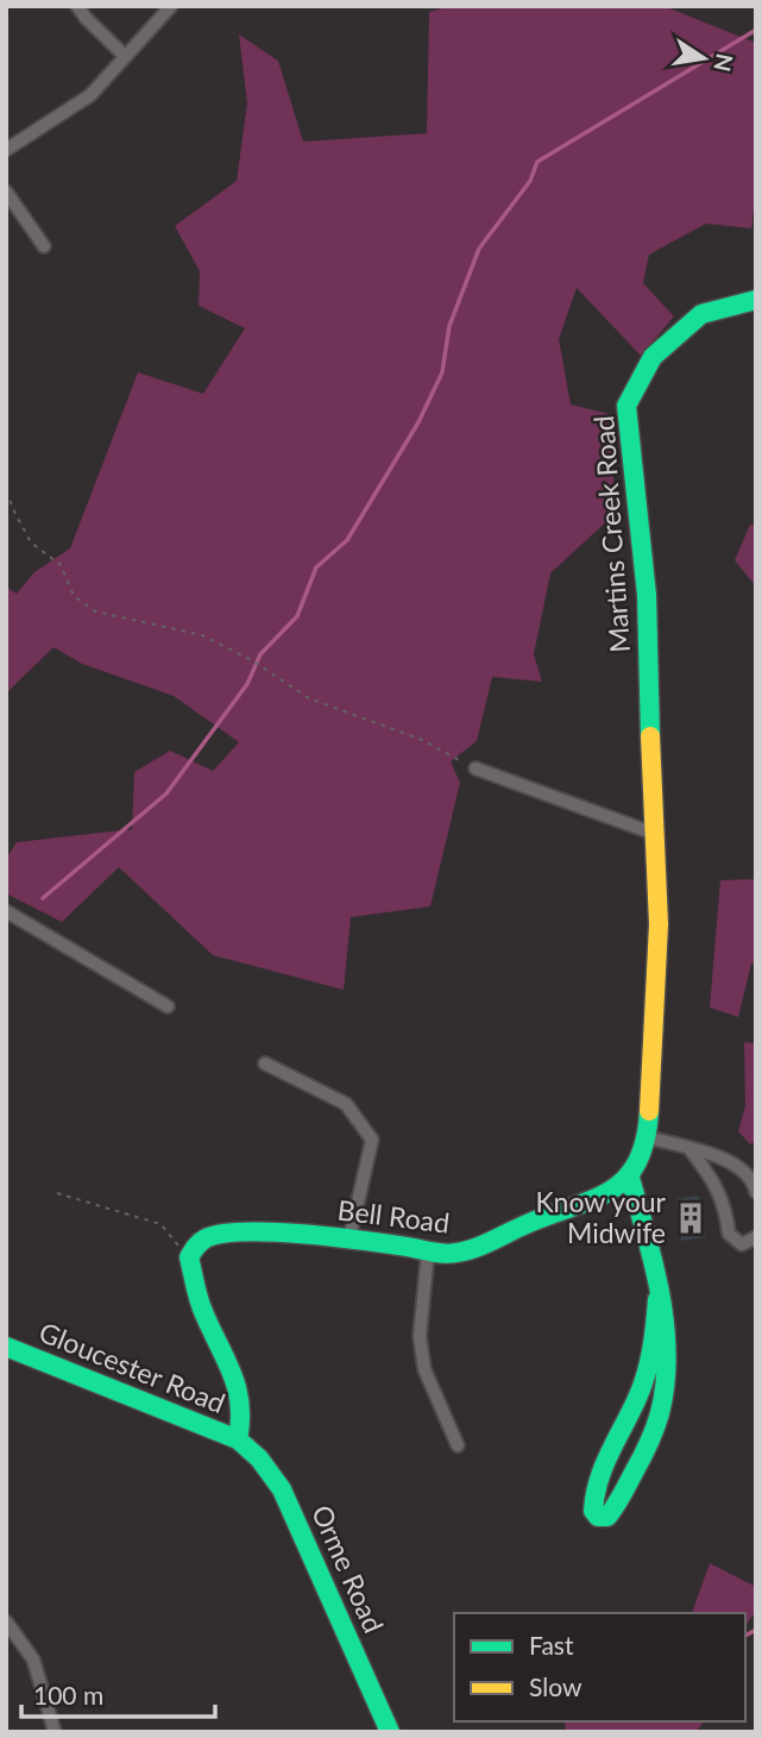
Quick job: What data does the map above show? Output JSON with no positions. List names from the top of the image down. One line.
{"streets":{"street":["Martins Creek Road","Bell Road","Gloucester Road","Orme Road"]},"crossings":[["Martins Creek Road","Bell Road"],["Gloucester Road","Orme Road"]],"places":{"building":["Know your Midwife"]},"legend":["Fast","Slow"],"scale_bar":"100 m","north":"right"}
